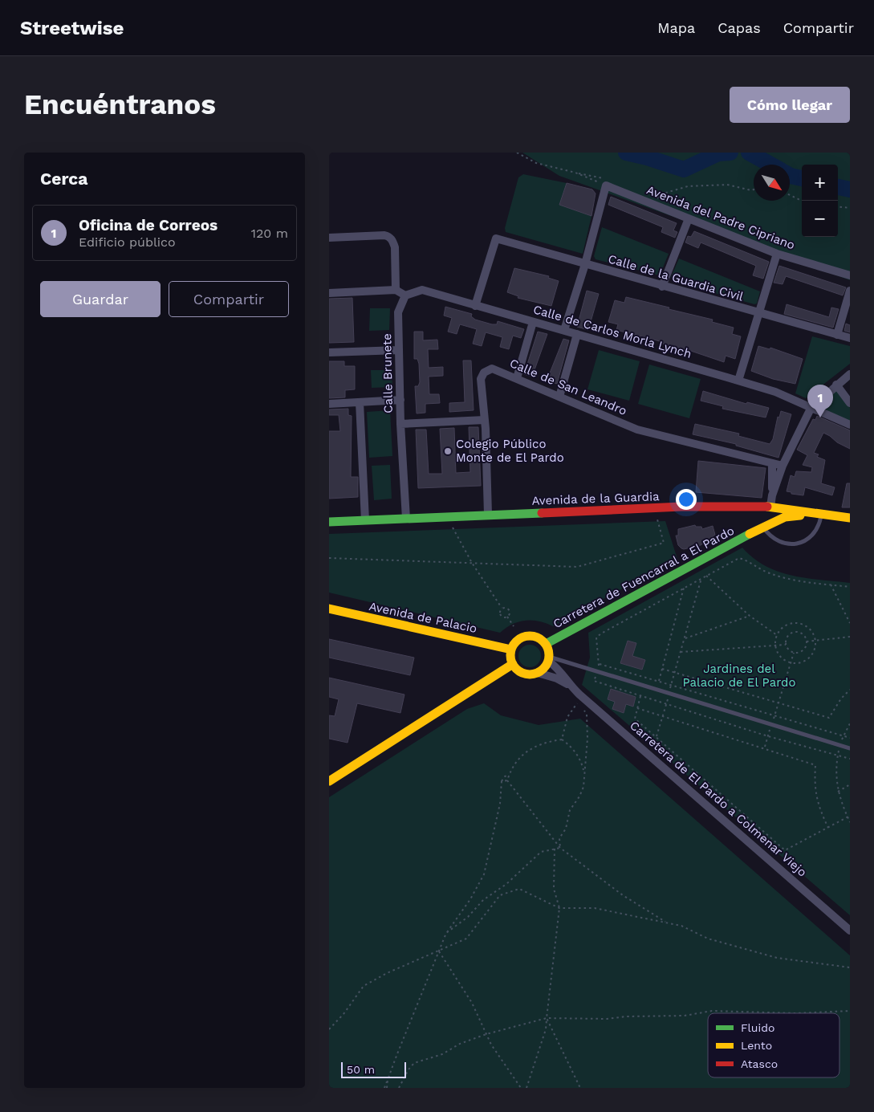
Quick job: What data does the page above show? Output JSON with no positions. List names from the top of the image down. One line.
{"streets":{"street":["Avenida del Padre Cipriano","Calle de la Guardia Civil","Calle de Carlos Morla Lynch","Calle Brunete","Calle de San Leandro","Avenida de la Guardia","Carretera de Fuencarral a El Pardo","Avenida de Palacio","Carretera de El Pardo a Colmenar Viejo"]},"crossings":[["Calle de la Guardia Civil","Calle de Carlos Morla Lynch"],["Calle de Carlos Morla Lynch","Calle Brunete"],["Calle Brunete","Avenida de la Guardia"],["Calle de San Leandro","Avenida de la Guardia"],["Avenida de la Guardia","Carretera de Fuencarral a El Pardo"],["Carretera de Fuencarral a El Pardo","Avenida de Palacio"]],"parks":["Jardines del Palacio de El Pardo"],"places":["Colegio Público Monte de El Pardo"],"legend":["Fluido","Lento","Atasco"],"scale_bar":"50 m","north":"bottom right","page":{"header":"Streetwise","nav":["Mapa","Capas","Compartir"],"buttons":["Cómo llegar",["Guardar","Compartir"]],"title":"Encuéntranos","heading":"Cerca","map_buttons":["+","−"],"list":[{"mark":"1","name":"Oficina de Correos","note":"Edificio público","value":"120 m"}],"pins":"1","scale":"50 m"}}
